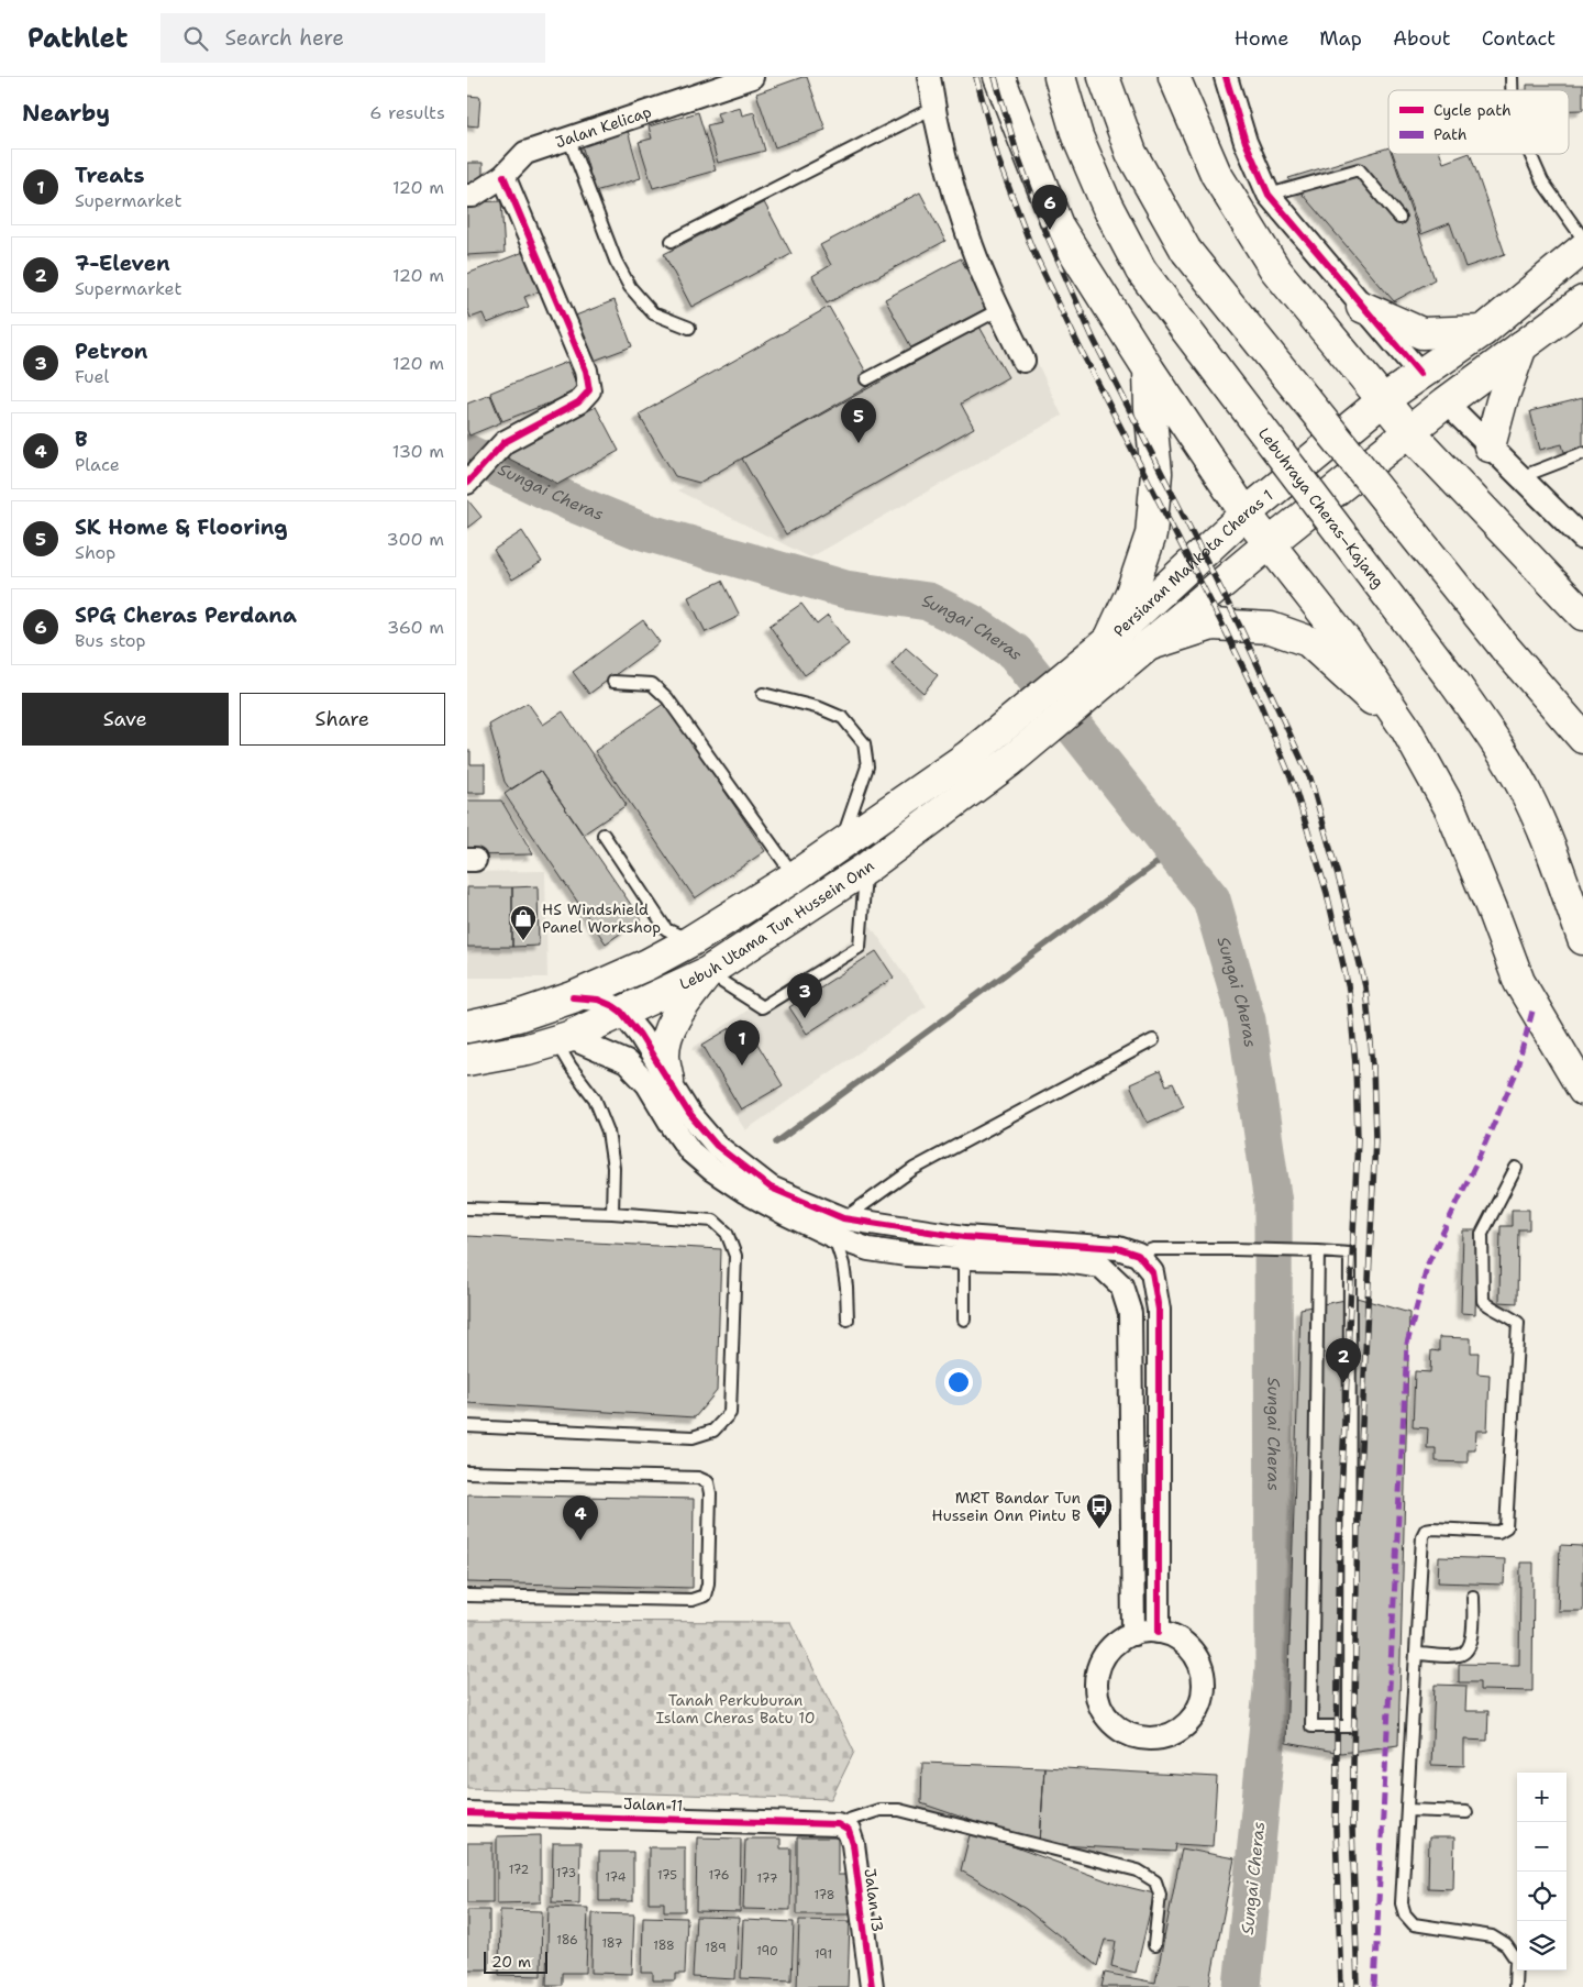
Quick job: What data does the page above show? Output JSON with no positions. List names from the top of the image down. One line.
{"streets":{"main road":["Lebuhraya Cheras–Kajang","Persiaran Mahkota Cheras 1","Lebuh Utama Tun Hussein Onn"],"street":["Jalan Kelicap","Jalan 11","Jalan 13"]},"crossings":[["Persiaran Mahkota Cheras 1","Lebuh Utama Tun Hussein Onn"],["Jalan 11","Jalan 13"]],"water":["Sungai Cheras"],"parks":["Tanah Perkuburan Islam Cheras Batu 10"],"places":{"shop":["HS Windshield Panel Workshop"],"bus stop":["MRT Bandar Tun Hussein Onn Pintu B"]},"house_numbers":["172","173","175","176","174","177","178","186","187","188","189","190","191"],"legend":["Cycle path","Path"],"scale_bar":"20 m","page":{"header":"Pathlet","search":"Search here","nav":["Home","Map","About","Contact"],"heading":["Nearby","6 results"],"list":[{"mark":"1","name":"Treats","note":"Supermarket","value":"120 m"},{"mark":"2","name":"7-Eleven","note":"Supermarket","value":"120 m"},{"mark":"3","name":"Petron","note":"Fuel","value":"120 m"},{"mark":"4","name":"B","note":"Place","value":"130 m"},{"mark":"5","name":"SK Home & Flooring","note":"Shop","value":"300 m"},{"mark":"6","name":"SPG Cheras Perdana","note":"Bus stop","value":"360 m"}],"pins":["6","5","3","1","2","4"],"buttons":["Save","Share"],"map_buttons":["+","−"],"scale":"20 m"}}
